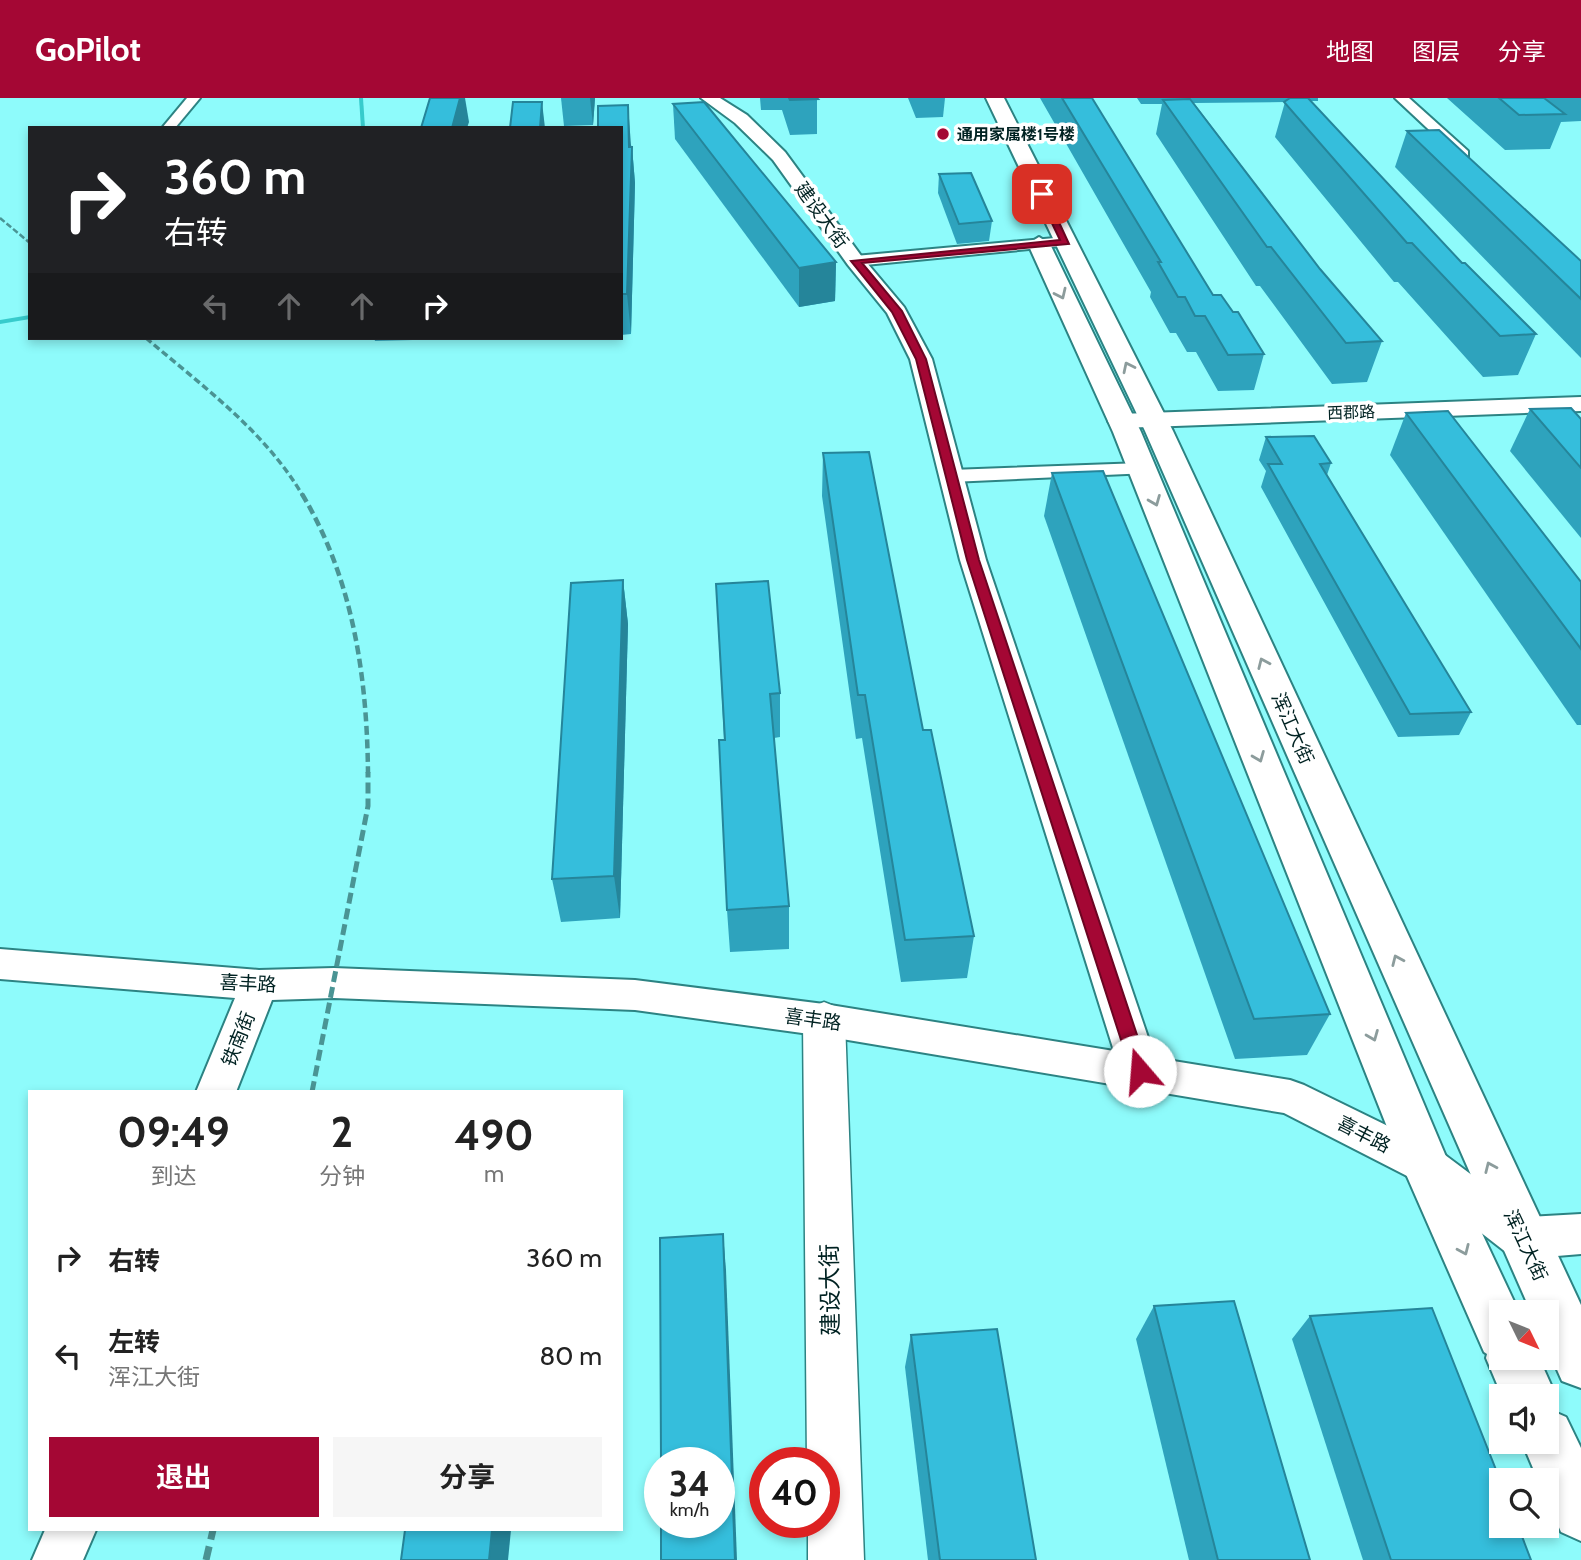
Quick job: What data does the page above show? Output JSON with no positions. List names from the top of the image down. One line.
{"streets":{"main road":["建设大街","浑江大街"],"street":["西郡路","喜丰路","铁南街"]},"crossings":[["建设大街","喜丰路"],["西郡路","浑江大街"],["浑江大街","喜丰路"],["喜丰路","铁南街"]],"places":["通用家属楼1号楼"],"north":"bottom right","page":{"header":"GoPilot","nav":["地图","图层","分享"],"turn":["360 m","右转"],"eta":["09:49","到达","2","分钟","490","m"],"list":[{"name":"右转","value":"360 m"},{"name":"左转","note":"浑江大街","value":"80 m"}],"buttons":["退出","分享"],"speed":"34 km/h","limit":"40"}}
